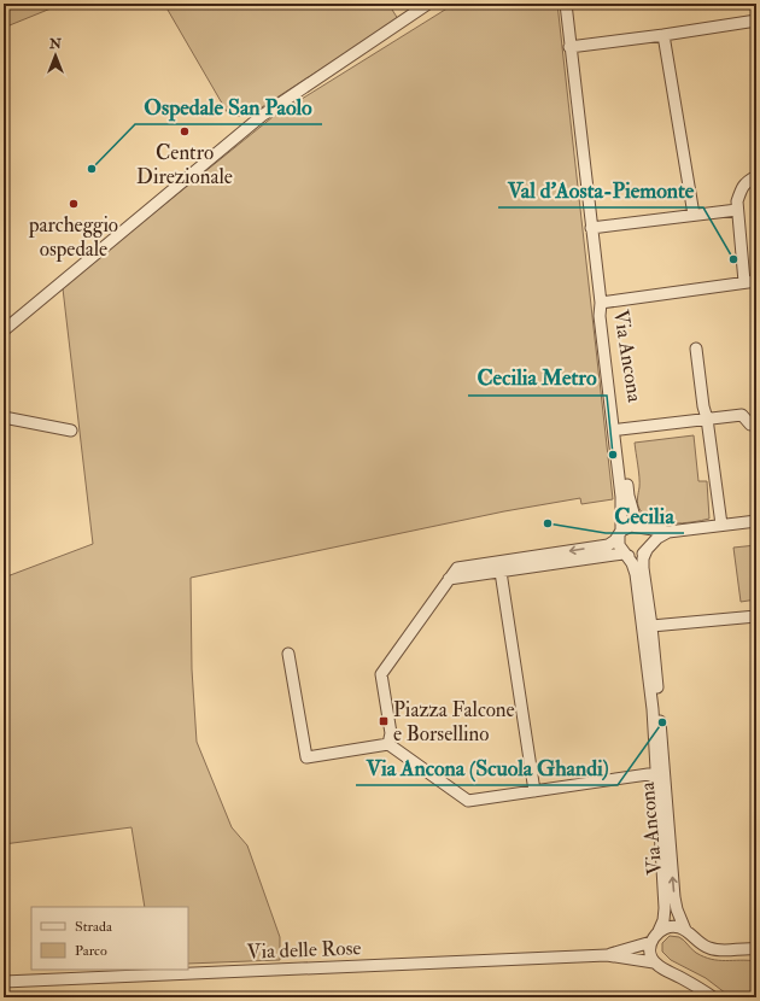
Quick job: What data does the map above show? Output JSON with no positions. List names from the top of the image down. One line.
{"streets":{"street":["Via Ancona","Via delle Rose"]},"places":{"other":["Centro Direzionale","Ospedale San Paolo","parcheggio ospedale","Val d'Aosta-Piemonte","Cecilia Metro","Cecilia","Via Ancona (Scuola Ghandi)"],"transit":["Piazza Falcone e Borsellino"]},"legend":["Strada","Parco"],"north":"top"}
